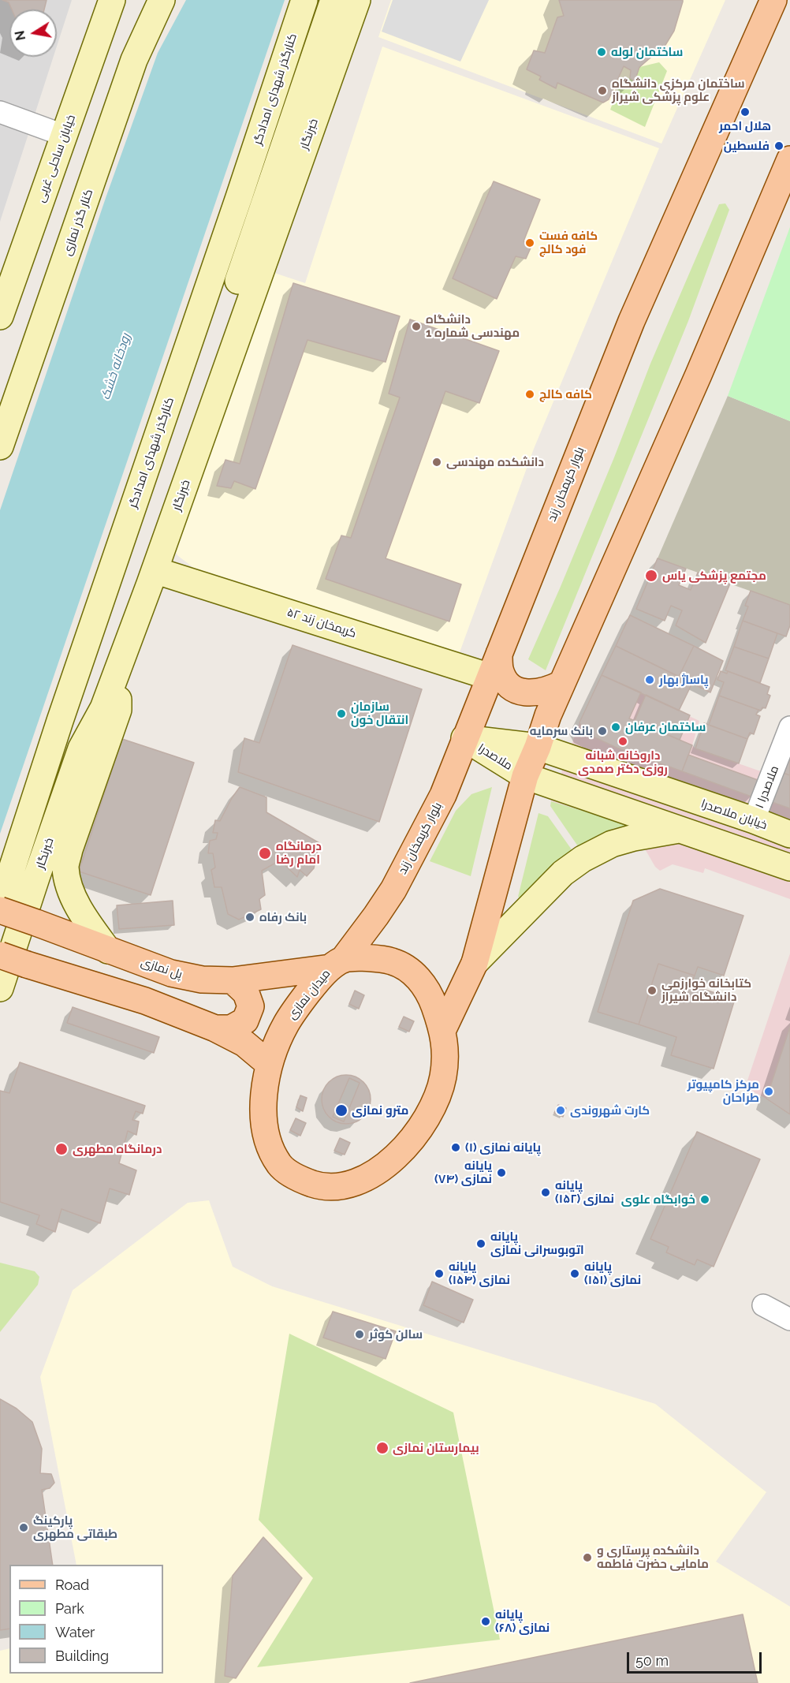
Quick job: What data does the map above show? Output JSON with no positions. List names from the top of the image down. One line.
{"streets":{"main road":["کنارگذر شهدای امدادگر","خبرنگار","خیابان ساحلی غربی","کنار گذر نمازی","بلوار کریمخان زند","کریمخان زند ۵۲","ملاصدرا","خیابان ملاصدرا","پل نمازی","میدان نمازی"],"street":["۱ ملاصدرا"]},"crossings":[["خبرنگار","کریمخان زند ۵۲"],["بلوار کریمخان زند","کریمخان زند ۵۲"],["بلوار کریمخان زند","ملاصدرا"],["بلوار کریمخان زند","پل نمازی"],["بلوار کریمخان زند","میدان نمازی"],["ملاصدرا","خیابان ملاصدرا"],["۱ ملاصدرا","خیابان ملاصدرا"],["پل نمازی","میدان نمازی"]],"water":["رودخانه خشک"],"places":["ساختمان لوله","ساختمان مرکزی دانشگاه علوم پزشکی شیراز","هلال احمر","فلسطین","کافه فست فود کالج","دانشگاه مهندسی شماره 1","کافه کالج","دانشکده مهندسی","مجتمع پزشکی یاس","پاساژ بهار","سازمان انتقال خون","ساختمان عرفان","بانک سرمایه","داروخانه شبانه روزی دکتر صمدی","درمانگاه امام رضا","بانک رفاه","کتابخانه خوارزمی دانشگاه شیراز","مرکز کامپیوتر طراحان","مترو نمازی","کارت شهروندی","پایانه نمازی (۱)","درمانگاه مطهری","پایانه نمازی (۷۴)","پایانه نمازی (۱۵۲)","خوابگاه علوی","پایانه اتوبوسرانی نمازی","پایانه نمازی (۱۵۴)","پایانه نمازی (۱۵۱)","سالن کوثر","بیمارستان نمازی","پارکینگ طبقاتی مطهری","دانشکده پرستاری و مامایی حضرت فاطمه","پایانه نمازی (۶۸)"],"legend":["Road","Park","Water","Building"],"scale_bar":"50 m","north":"left"}
